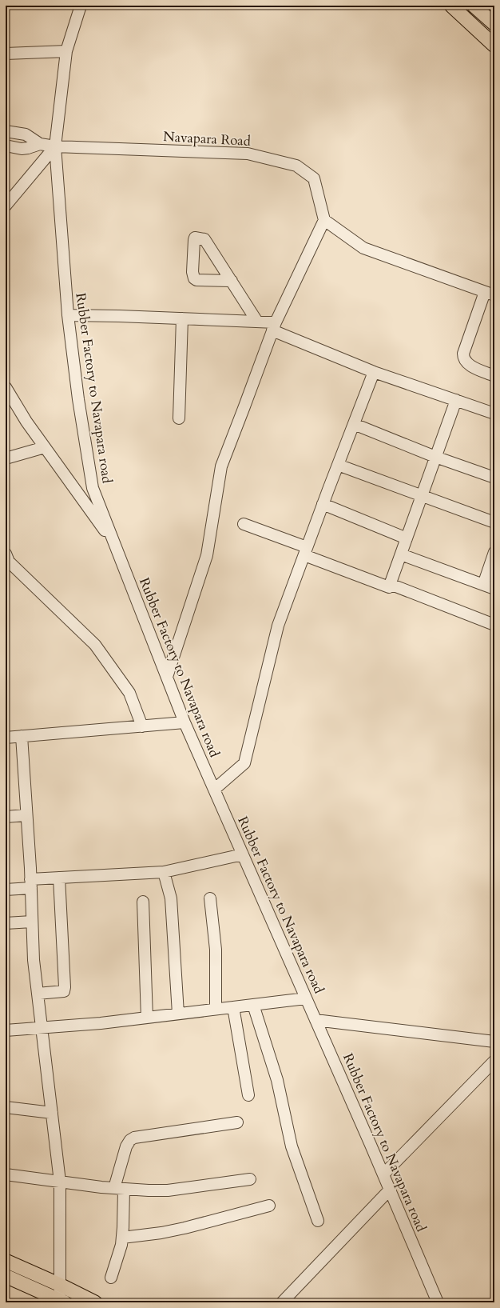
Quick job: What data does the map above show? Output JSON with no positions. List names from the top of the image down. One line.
{"streets":{"street":["Navapara Road","Rubber Factory to Navapara road"]},"crossings":[["Navapara Road","Rubber Factory to Navapara road"]]}
